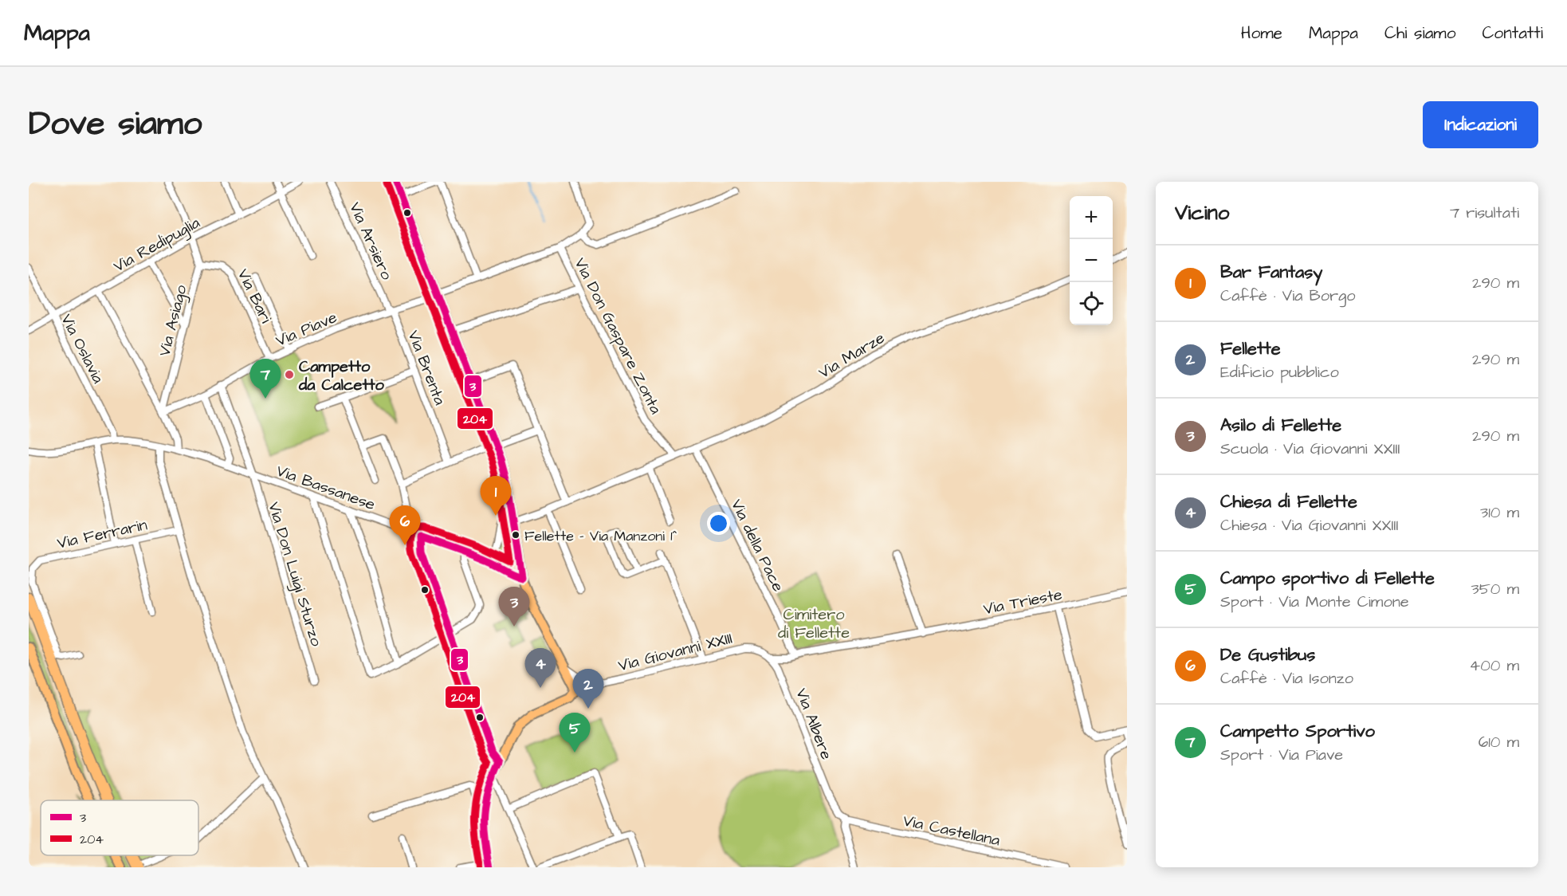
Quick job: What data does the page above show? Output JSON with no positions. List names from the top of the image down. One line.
{"streets":{"main road":["Via Giovanni XXIII"],"street":["Via Arsiero","Via Redipuglia","Via Bari","Via Asiago","Via Piave","Via Don Gaspare Zonta","Via Oslavia","Via Marze","Via Brenta","Via Bassanese","Via Ferrarin","Via della Pace","Via Don Luigi Sturzo","Via Trieste","Via Albere","Via Castellana"]},"crossings":[["Via Arsiero","Via Piave"],["Via Arsiero","Via Brenta"],["Via Redipuglia","Via Oslavia"],["Via Bari","Via Asiago"],["Via Bari","Via Piave"],["Via Asiago","Via Piave"],["Via Piave","Via Don Gaspare Zonta"],["Via Piave","Via Brenta"],["Via Piave","Via Bassanese"],["Via Don Gaspare Zonta","Via Marze"],["Via Oslavia","Via Bassanese"],["Via Marze","Via della Pace"],["Via Bassanese","Via Don Luigi Sturzo"],["Via della Pace","Via Trieste"],["Via Trieste","Via Albere"],["Via Giovanni XXIII","Via Albere"],["Via Albere","Via Castellana"]],"parks":["Cimitero di Fellette"],"places":["Campetto da Calcetto","Fellette - Via Manzoni 1^"],"lines":["transit line 3","transit line 204"],"legend":["3","204"],"page":{"header":"Mappa","nav":["Home","Mappa","Chi siamo","Contatti"],"title":"Dove siamo","buttons":"Indicazioni","heading":["Vicino","7 risultati"],"map_buttons":["+","−"],"list":[{"mark":"1","name":"Bar Fantasy","note":"Caffè · Via Borgo","value":"290 m"},{"mark":"2","name":"Fellette","note":"Edificio pubblico","value":"290 m"},{"mark":"3","name":"Asilo di Fellette","note":"Scuola · Via Giovanni XXIII","value":"290 m"},{"mark":"4","name":"Chiesa di Fellette","note":"Chiesa · Via Giovanni XXIII","value":"310 m"},{"mark":"5","name":"Campo sportivo di Fellette","note":"Sport · Via Monte Cimone","value":"350 m"},{"mark":"6","name":"De Gustibus","note":"Caffè · Via Isonzo","value":"400 m"},{"mark":"7","name":"Campetto Sportivo","note":"Sport · Via Piave","value":"610 m"}],"pins":["7","1","6","3","4","2","5"]}}
